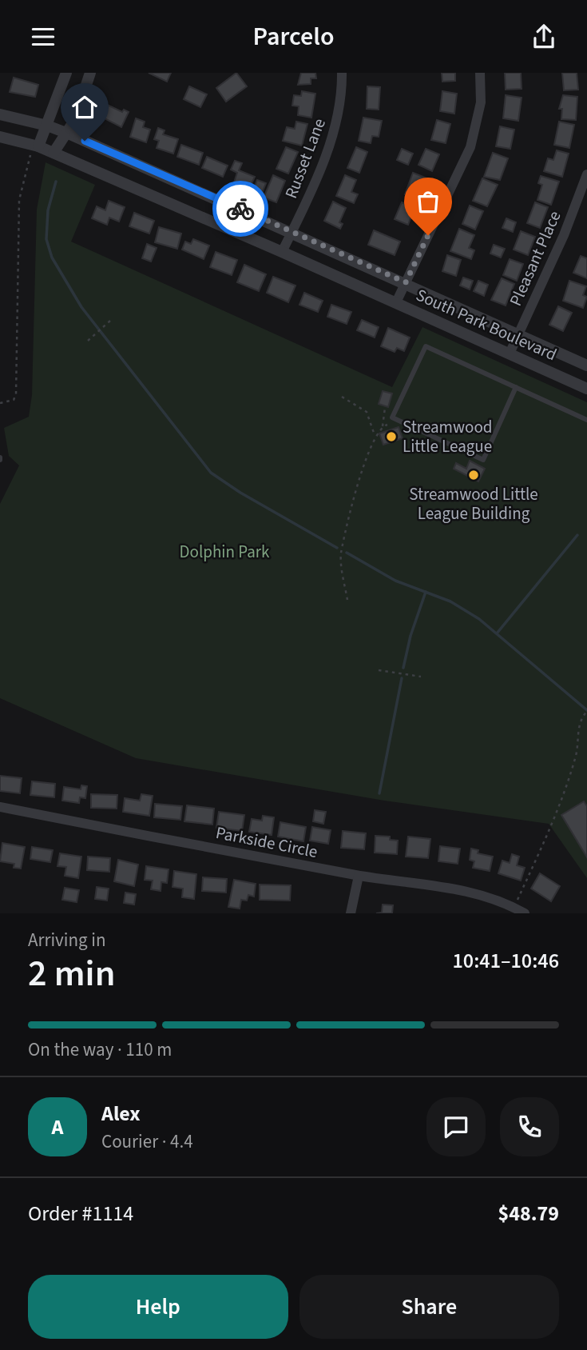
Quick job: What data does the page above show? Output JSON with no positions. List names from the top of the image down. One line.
{"streets":{"street":["Russet Lane","Pleasant Place","South Park Boulevard","Parkside Circle"]},"crossings":[["Russet Lane","South Park Boulevard"],["Pleasant Place","South Park Boulevard"]],"parks":["Dolphin Park"],"places":["Streamwood Little League","Streamwood Little League Building"],"page":{"header":"Parcelo","heading":["2 min","Arriving in","10:41–10:46"],"panel":["Alex","Courier · 4.4","Order #1114","$48.79"],"bar":"On the way · 110 m","round":"A","buttons":["Help","Share"]}}
